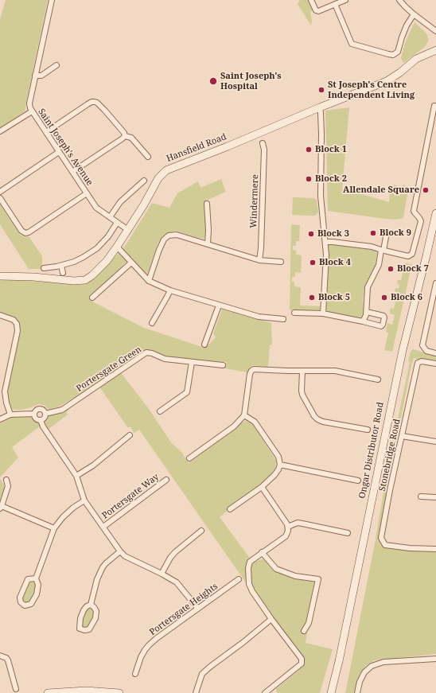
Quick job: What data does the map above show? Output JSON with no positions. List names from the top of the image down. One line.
{"streets":{"street":["Saint Joseph's Avenue","Hansfield Road","Windermere","Portersgate Green","Ongar Distributor Road","Stonebridge Road","Portersgate Way","Portersgate Heights"]},"crossings":[["Saint Joseph's Avenue","Hansfield Road"]],"places":["Saint Joseph's Hospital","St Joseph's Centre Independent Living","Block 1","Block 2","Allendale Square","Block 9","Block 3","Block 4","Block 7","Block 5","Block 6"]}
